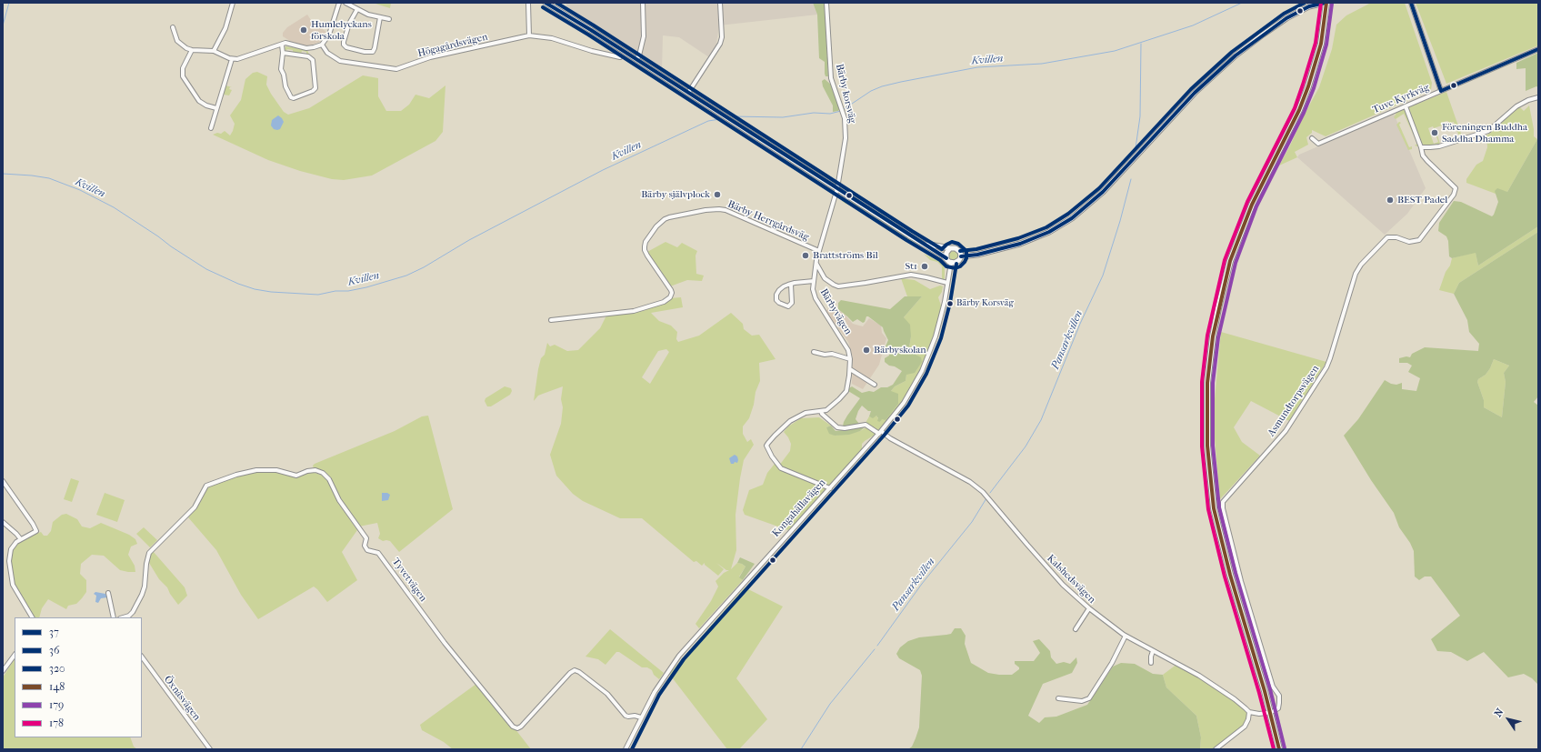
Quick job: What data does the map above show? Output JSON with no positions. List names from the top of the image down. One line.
{"streets":{"street":["Högagårdsvägen","Bärby korsväg","Tuve Kyrkväg","Bärby Herrgårdsväg","Bärbyvägen","Asmundtorpsvägen","Kongahällavägen","Kalshedsvägen","Tyvetvägen","Öxnäsvägen"]},"crossings":[["Bärby korsväg","Bärbyvägen"],["Bärby Herrgårdsväg","Bärbyvägen"],["Kongahällavägen","Kalshedsvägen"],["Kongahällavägen","Tyvetvägen"]],"water":["Kvillen","Pansarkvillen"],"places":["Humlelyckans förskola","Föreningen Buddha Saddha Dhamma","Bärby självplock","BEST Padel","Brattströms Bil","St1","Bärby Korsväg","Bärbyskolan"],"lines":["transit line 37","transit line 320","transit line 148","transit line 178","transit line 179","transit line 36"],"legend":["37","36","320","148","179","178"],"north":"top left"}
